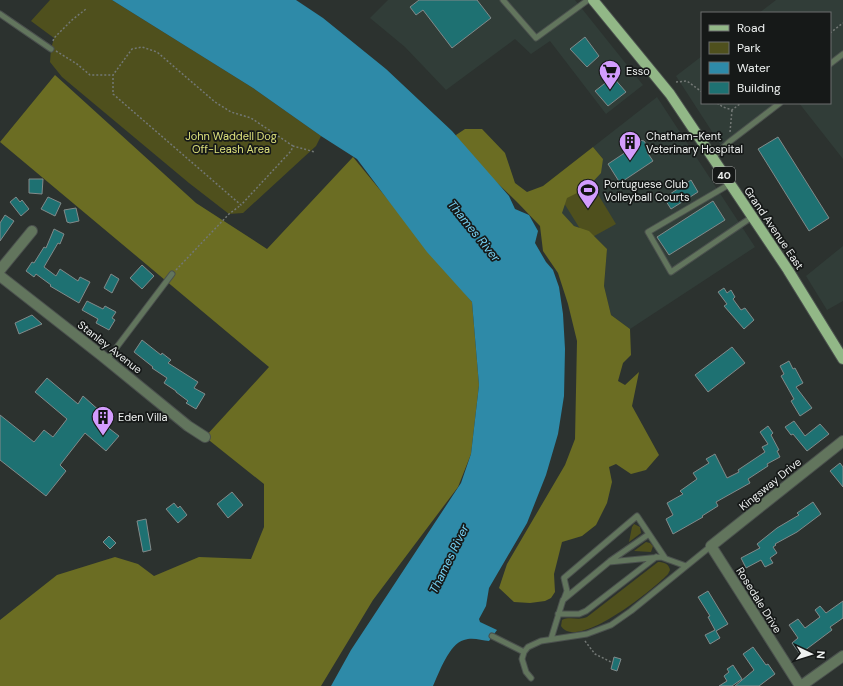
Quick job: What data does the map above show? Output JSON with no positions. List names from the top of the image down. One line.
{"streets":{"main road":["40","Grand Avenue East"],"street":["Stanley Avenue","Kingsway Drive","Rosedale Drive"]},"crossings":[["Kingsway Drive","Rosedale Drive"]],"water":["Thames River"],"parks":["John Waddell Dog Off-Leash Area"],"places":{"supermarket":["Esso"],"building":["Chatham-Kent Veterinary Hospital","Eden Villa"],"sports":["Portuguese Club Volleyball Courts"]},"legend":["Road","Park","Water","Building"],"north":"right"}
